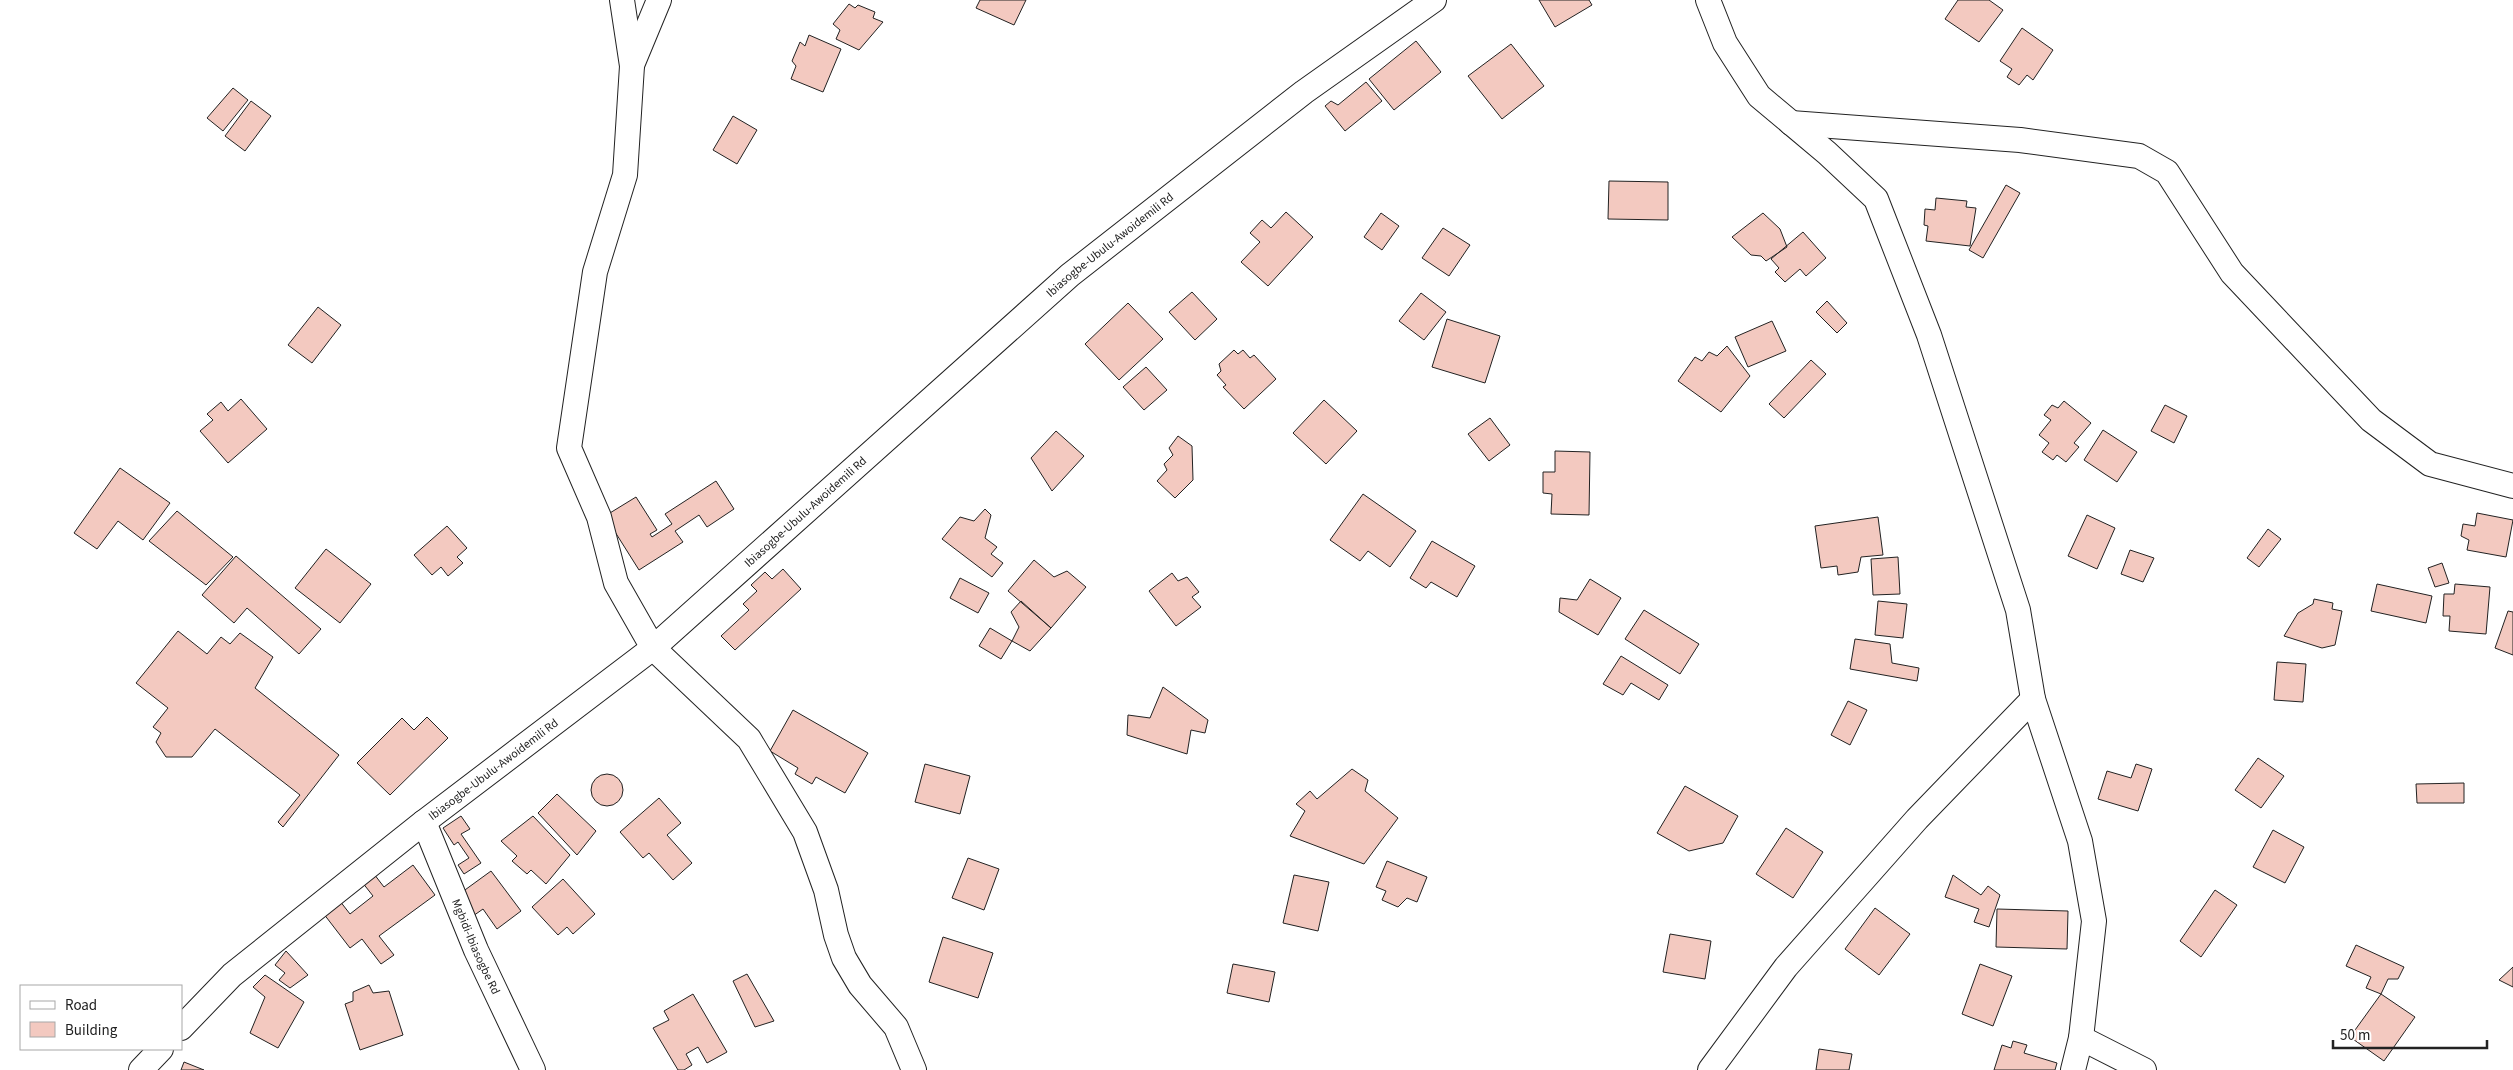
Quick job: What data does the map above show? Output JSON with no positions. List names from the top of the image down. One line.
{"streets":{"street":["Ibiasogbe-Ubulu-Awoidemili Rd","Mgbidi-Ibiasogbe Rd"]},"crossings":[["Ibiasogbe-Ubulu-Awoidemili Rd","Mgbidi-Ibiasogbe Rd"]],"legend":["Road","Building"],"scale_bar":"50 m"}
